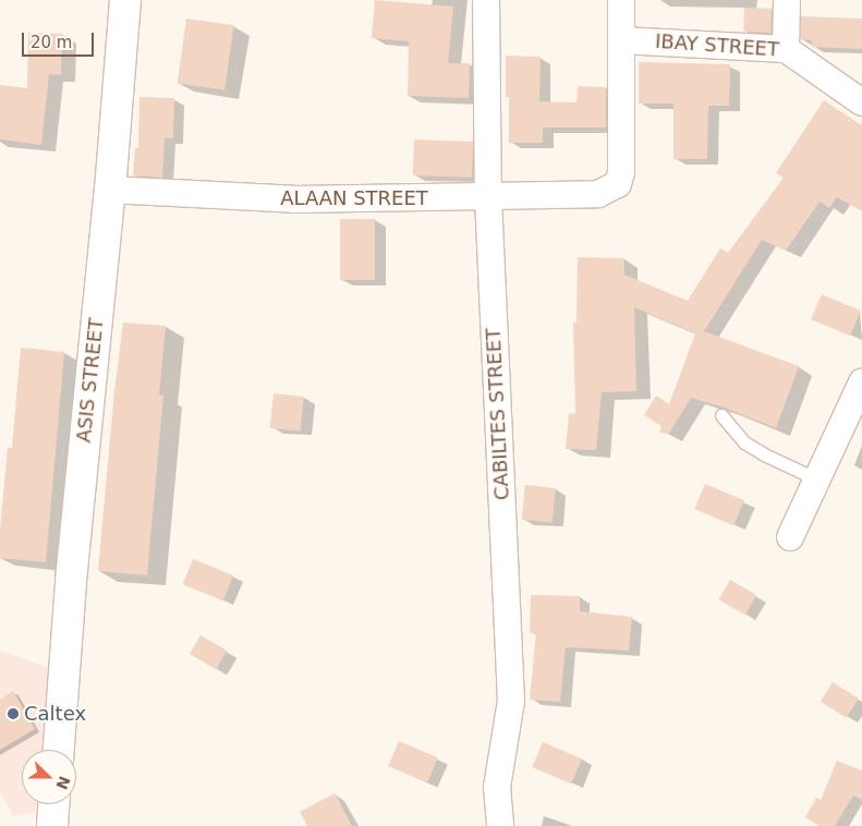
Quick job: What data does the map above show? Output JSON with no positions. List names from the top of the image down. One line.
{"streets":{"main road":["ASIS STREET"],"street":["IBAY STREET","ALAAN STREET","CABILTES STREET"]},"crossings":[["IBAY STREET","ALAAN STREET"],["ALAAN STREET","ASIS STREET"],["ALAAN STREET","CABILTES STREET"]],"places":["Caltex"],"scale_bar":"20 m","north":"right"}
